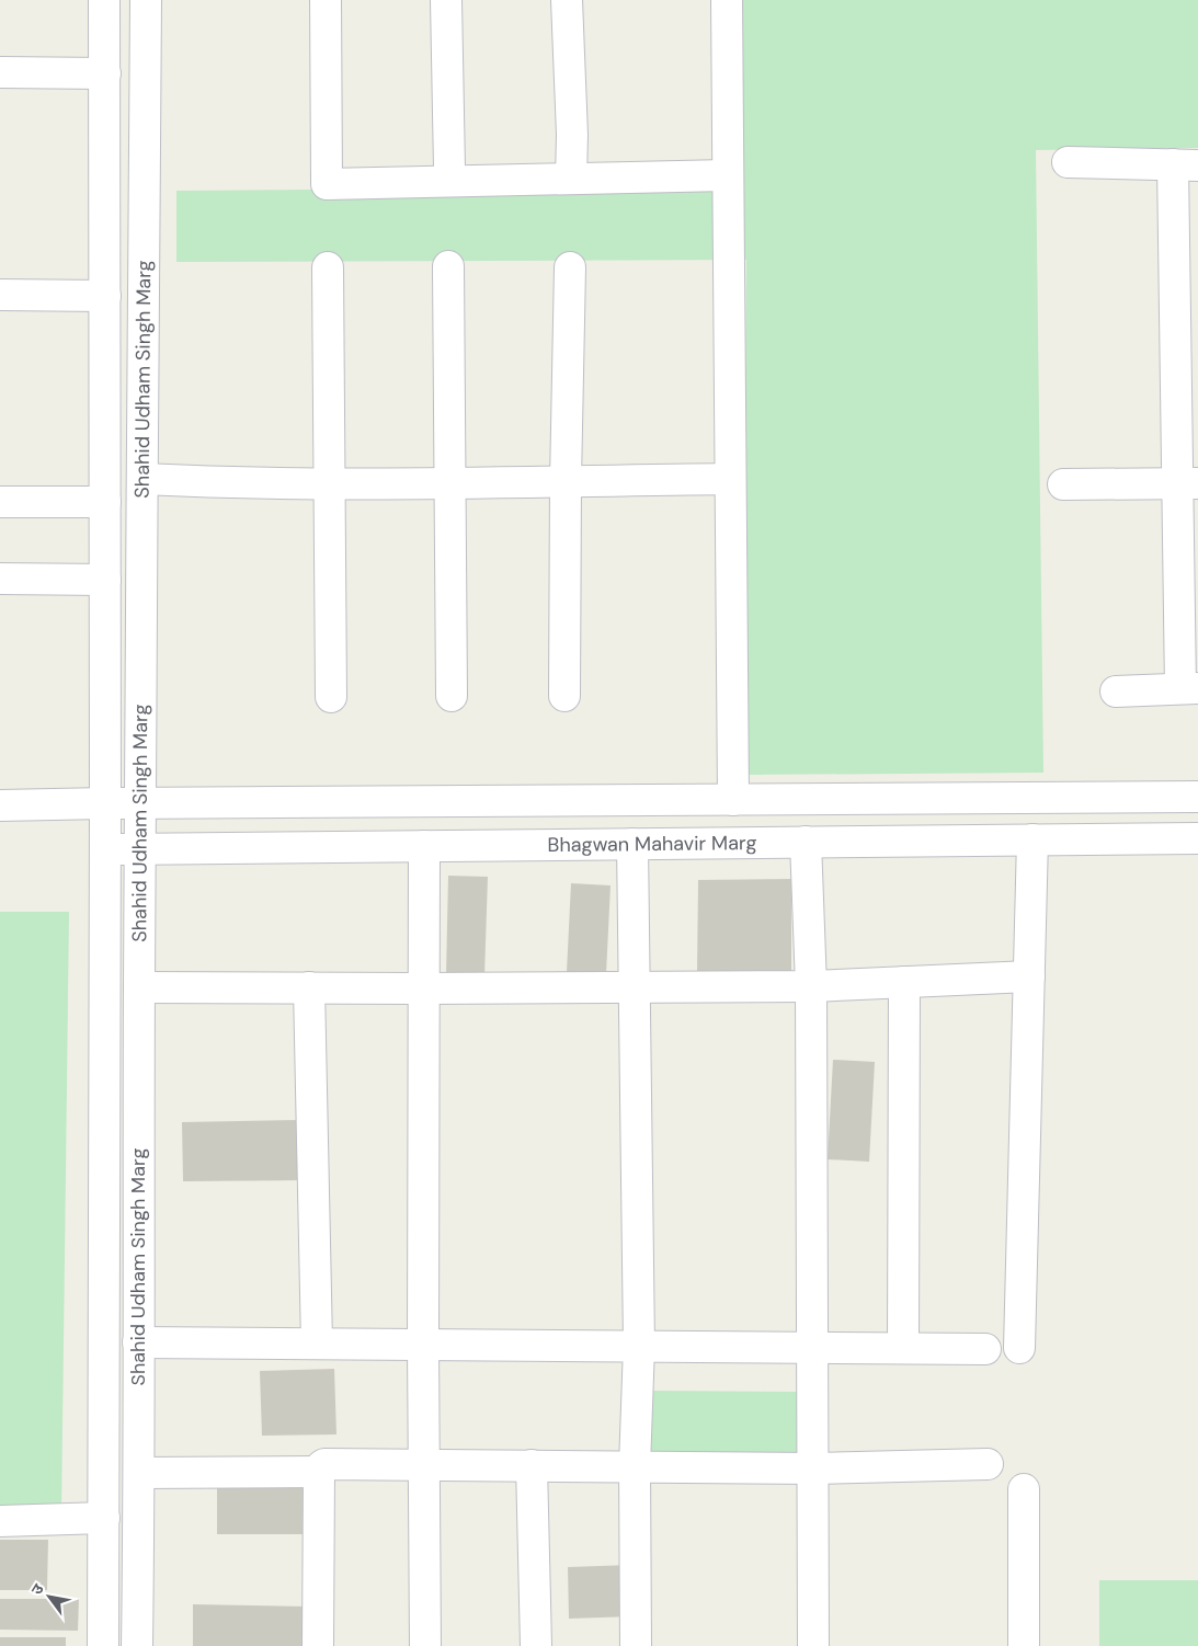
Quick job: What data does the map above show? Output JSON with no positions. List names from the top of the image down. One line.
{"streets":{"street":["Shahid Udham Singh Marg","Bhagwan Mahavir Marg"]},"crossings":[["Shahid Udham Singh Marg","Bhagwan Mahavir Marg"]],"north":"top left"}
